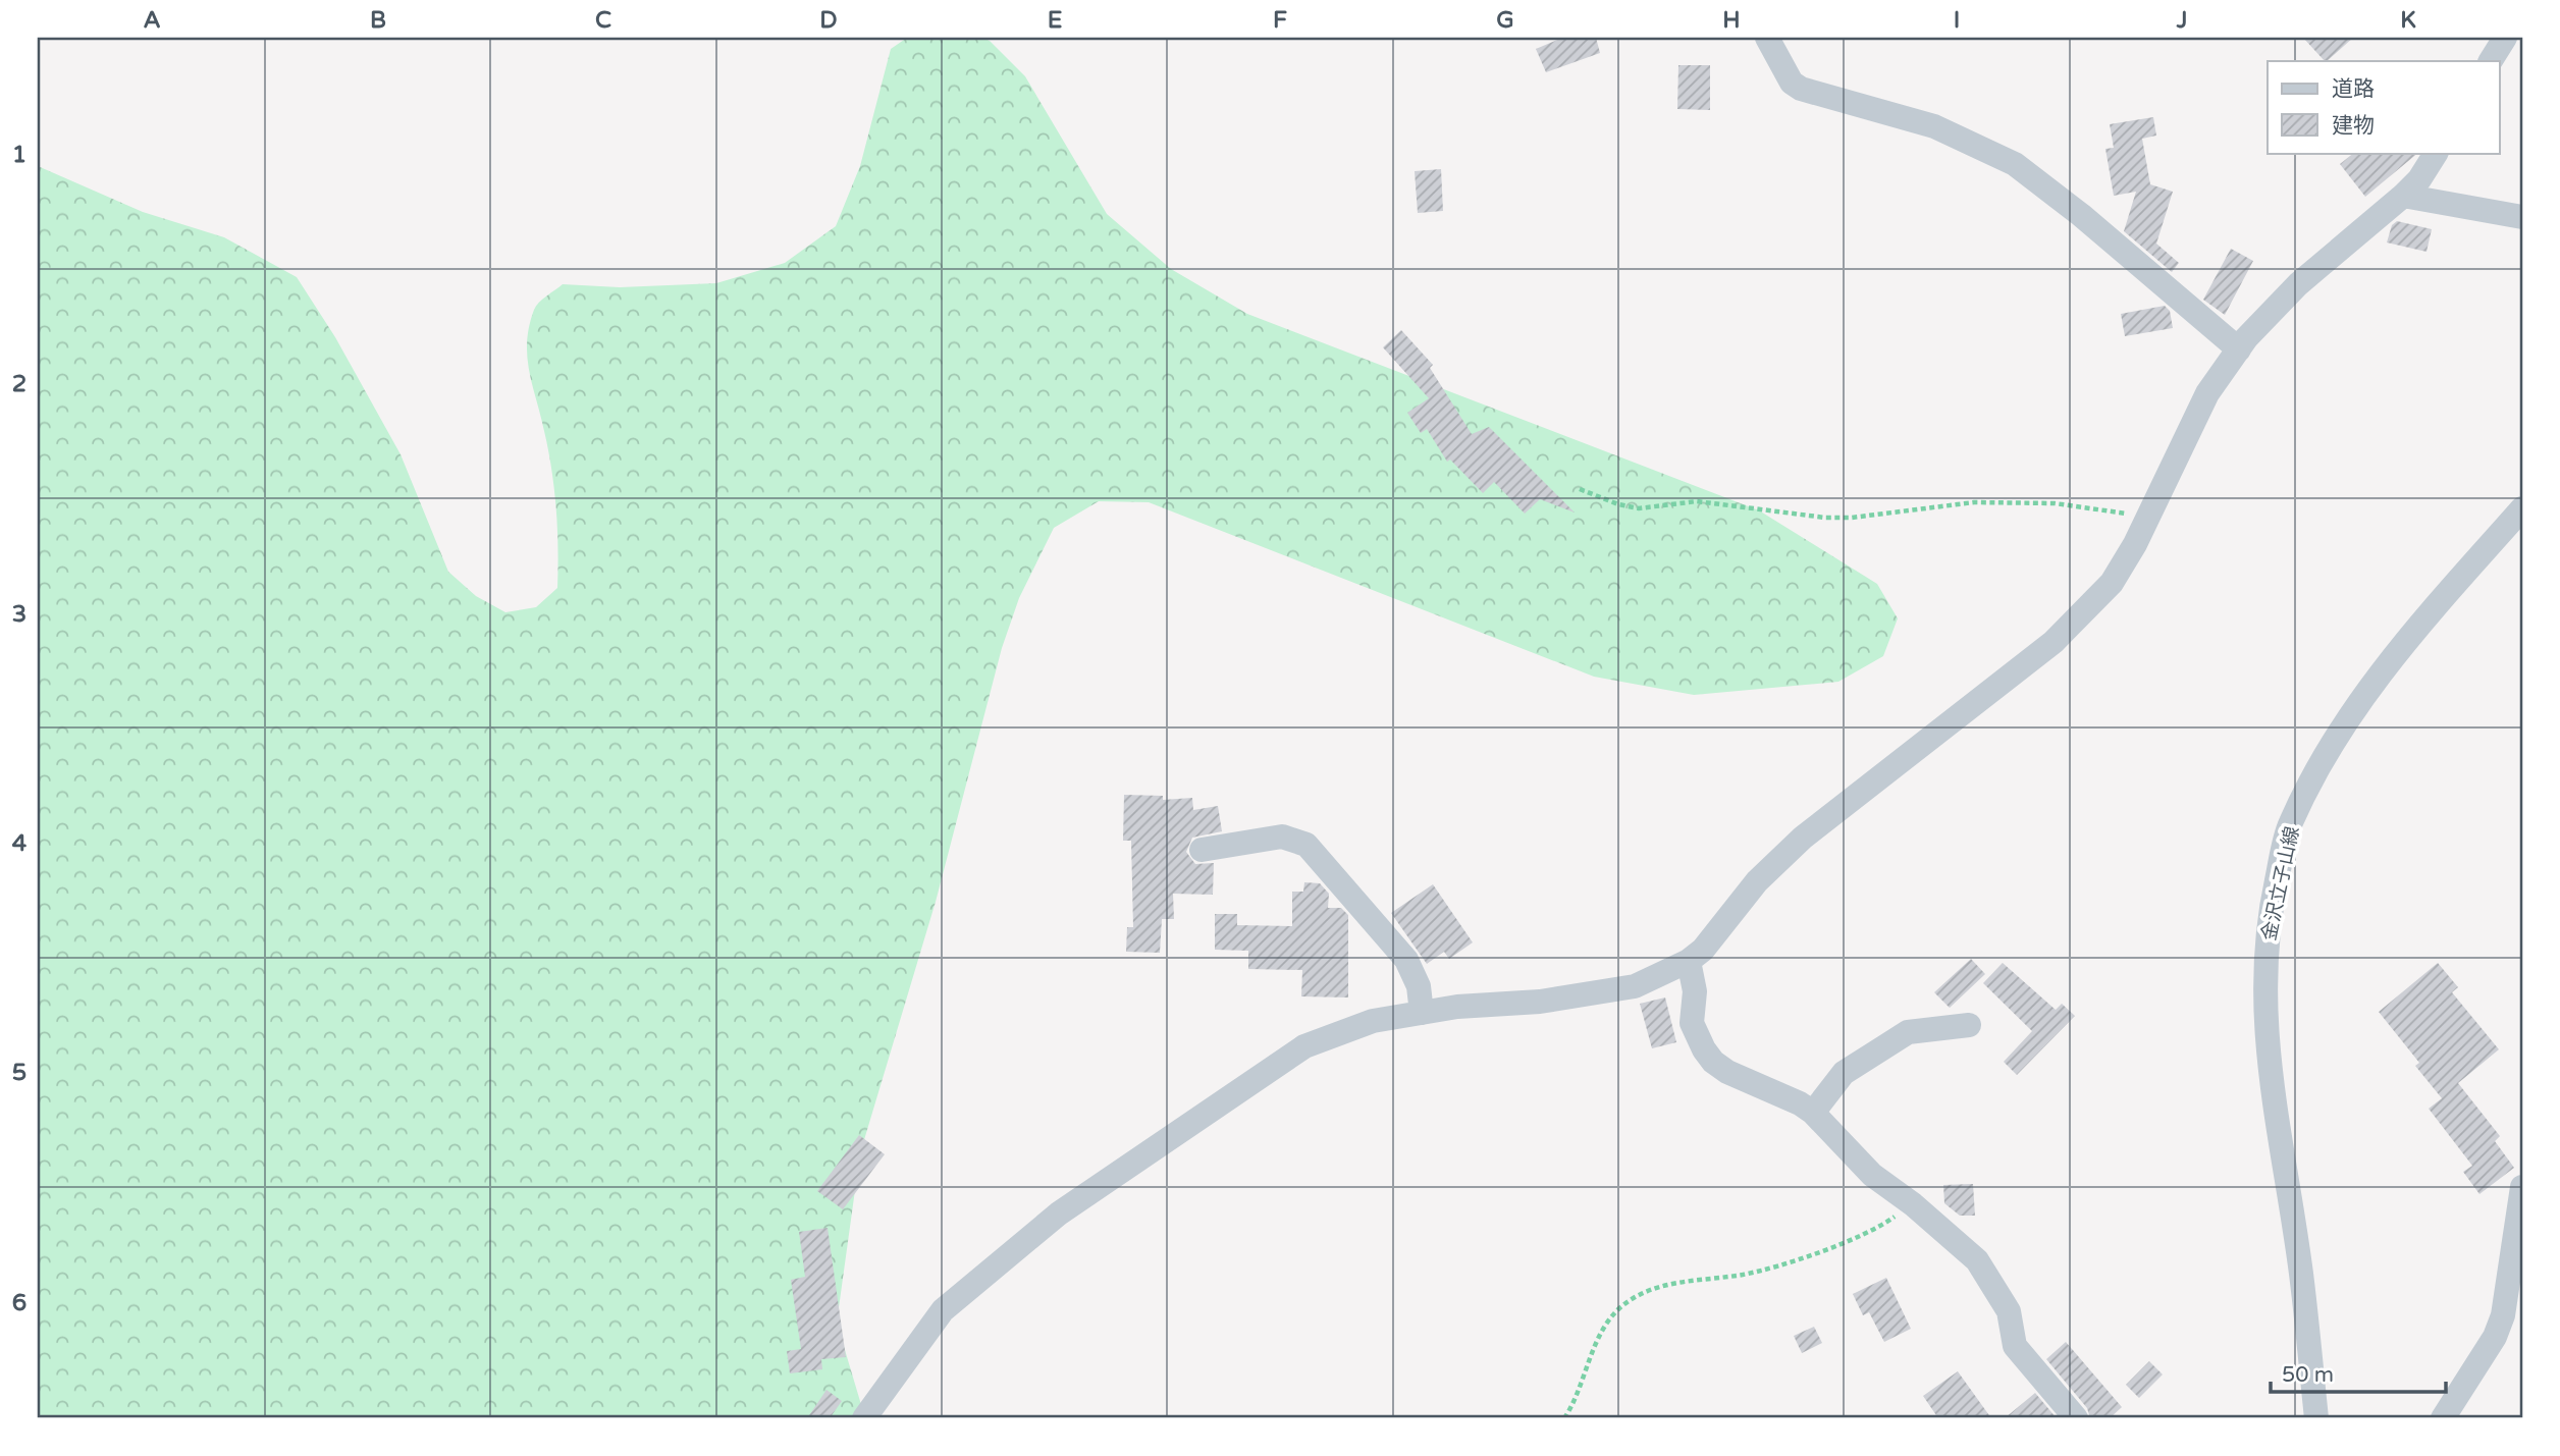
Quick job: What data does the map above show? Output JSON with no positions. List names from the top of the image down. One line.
{"streets":{"street":["金沢立子山線"]},"legend":["道路","建物"],"scale_bar":"50 m","grid":{"columns":["A","B","C","D","E","F","G","H","I","J","K"],"rows":["1","2","3","4","5","6"]}}
